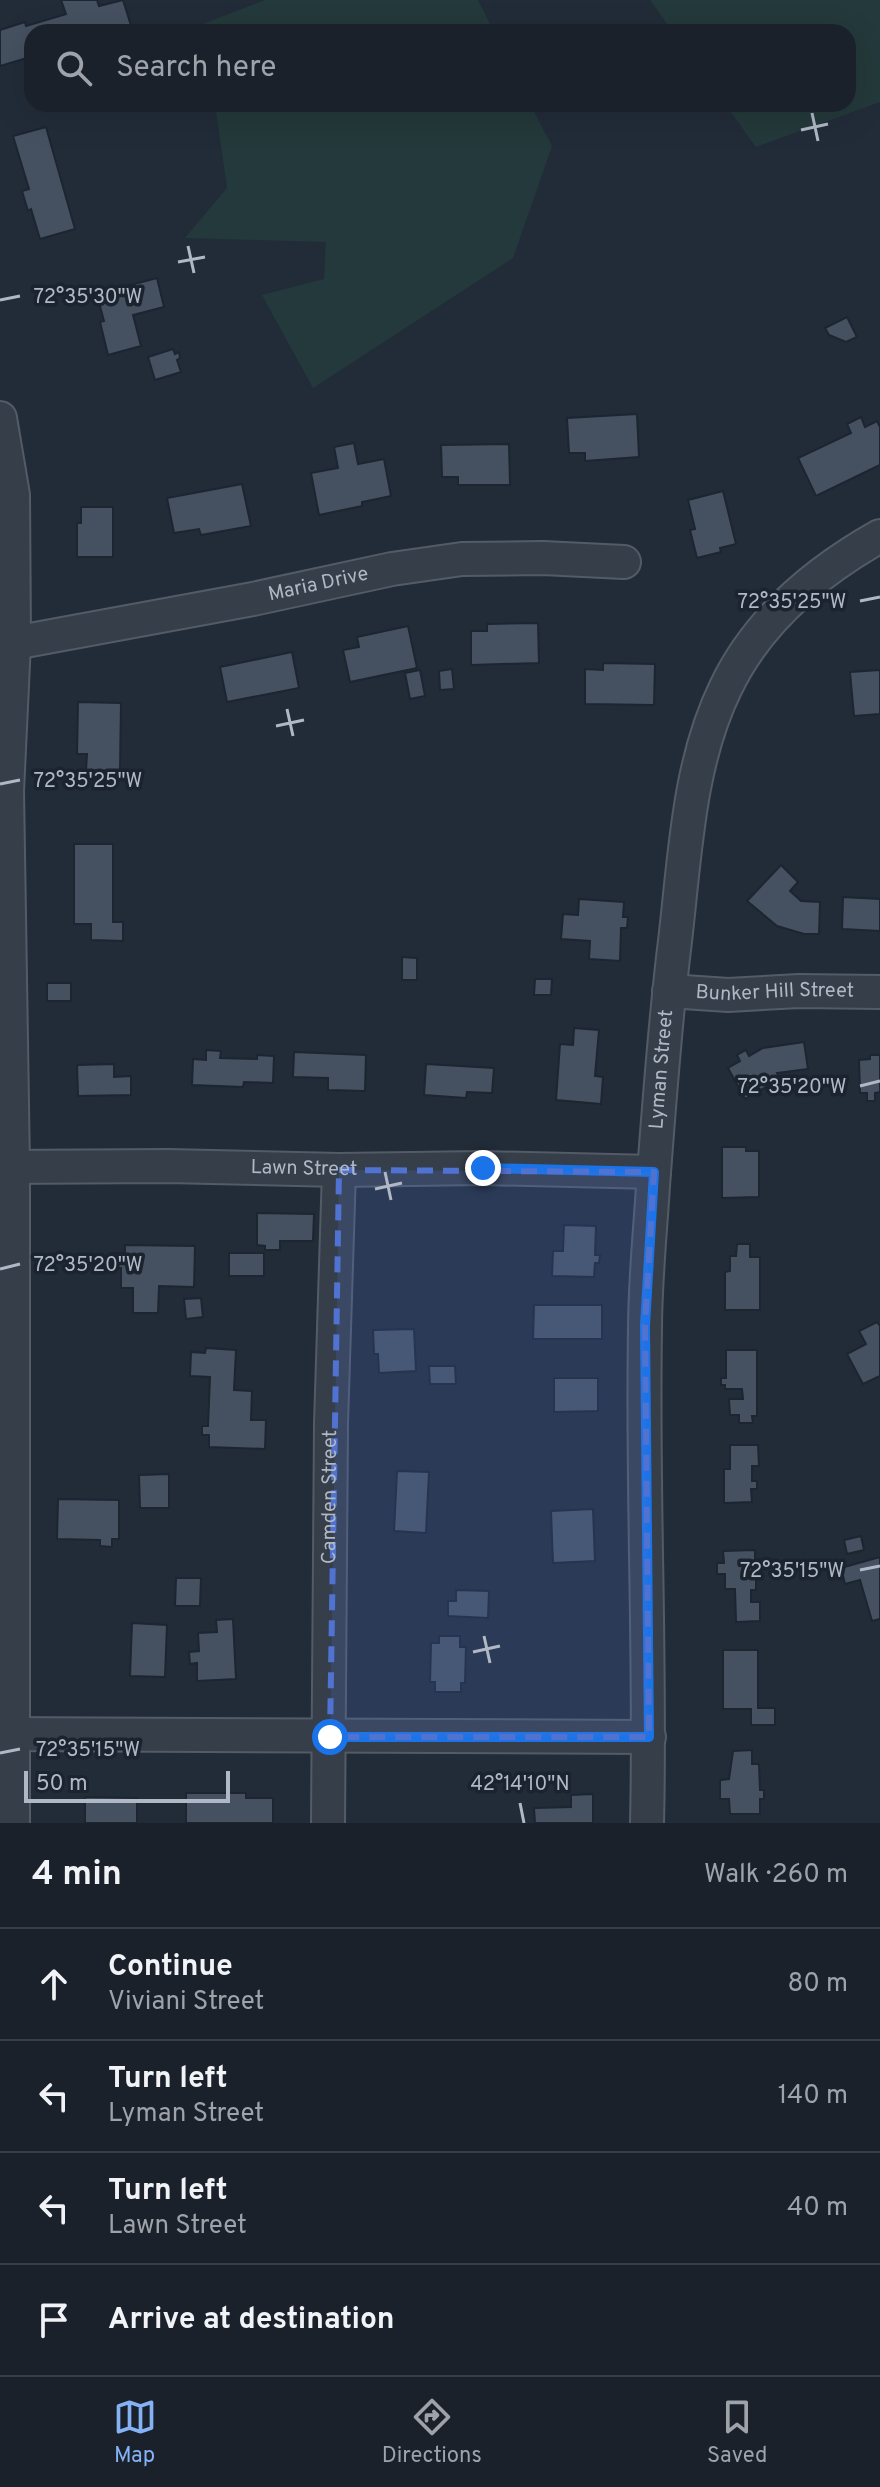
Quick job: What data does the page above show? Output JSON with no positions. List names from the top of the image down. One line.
{"streets":{"street":["Maria Drive","Bunker Hill Street","Lyman Street","Lawn Street","Camden Street"]},"crossings":[["Bunker Hill Street","Lyman Street"],["Lyman Street","Lawn Street"],["Lawn Street","Camden Street"]],"scale_bar":"50 m","page":{"search":"Search here","scale":"50 m","heading":["4 min","Walk · 260 m"],"list":[["Continue","Viviani Street","80 m"],["Turn left","Lyman Street","140 m"],["Turn left","Lawn Street","40 m"],"Arrive at destination"],"nav":["Map","Directions","Saved"]},"coordinates":["72°35'30\"W","72°35'25\"W","72°35'20\"W","72°35'15\"W","42°14'10\"N"]}
